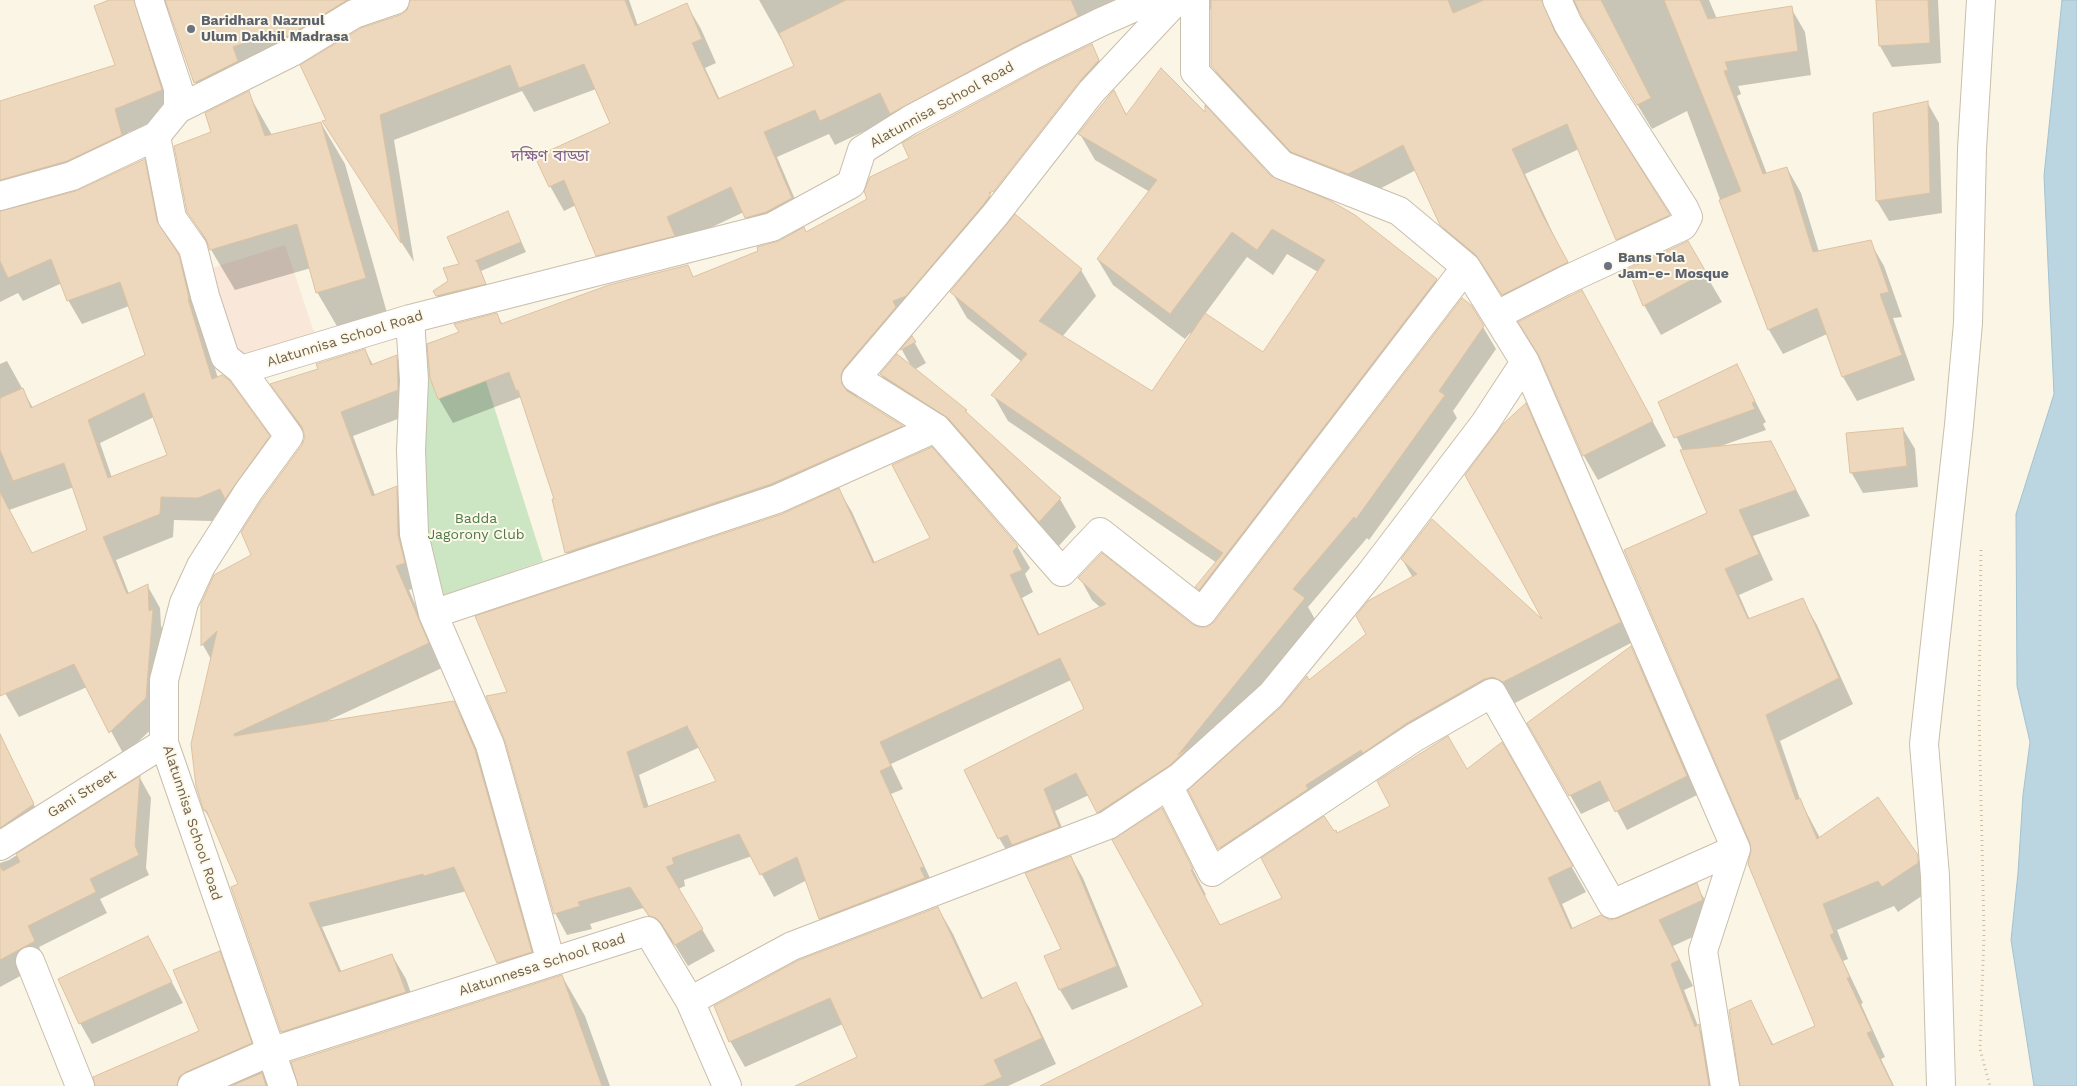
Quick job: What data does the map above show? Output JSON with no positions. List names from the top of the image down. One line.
{"streets":{"street":["Alatunnisa School Road","Gani Street","Alatunnessa School Road"]},"crossings":[["Alatunnisa School Road","Gani Street"],["Alatunnisa School Road","Alatunnessa School Road"]],"districts":["দক্ষিণ বাড্ডা"],"parks":["Badda Jagorony Club"],"places":["Baridhara Nazmul Ulum Dakhil Madrasa","Bans Tola Jam-e- Mosque"]}
